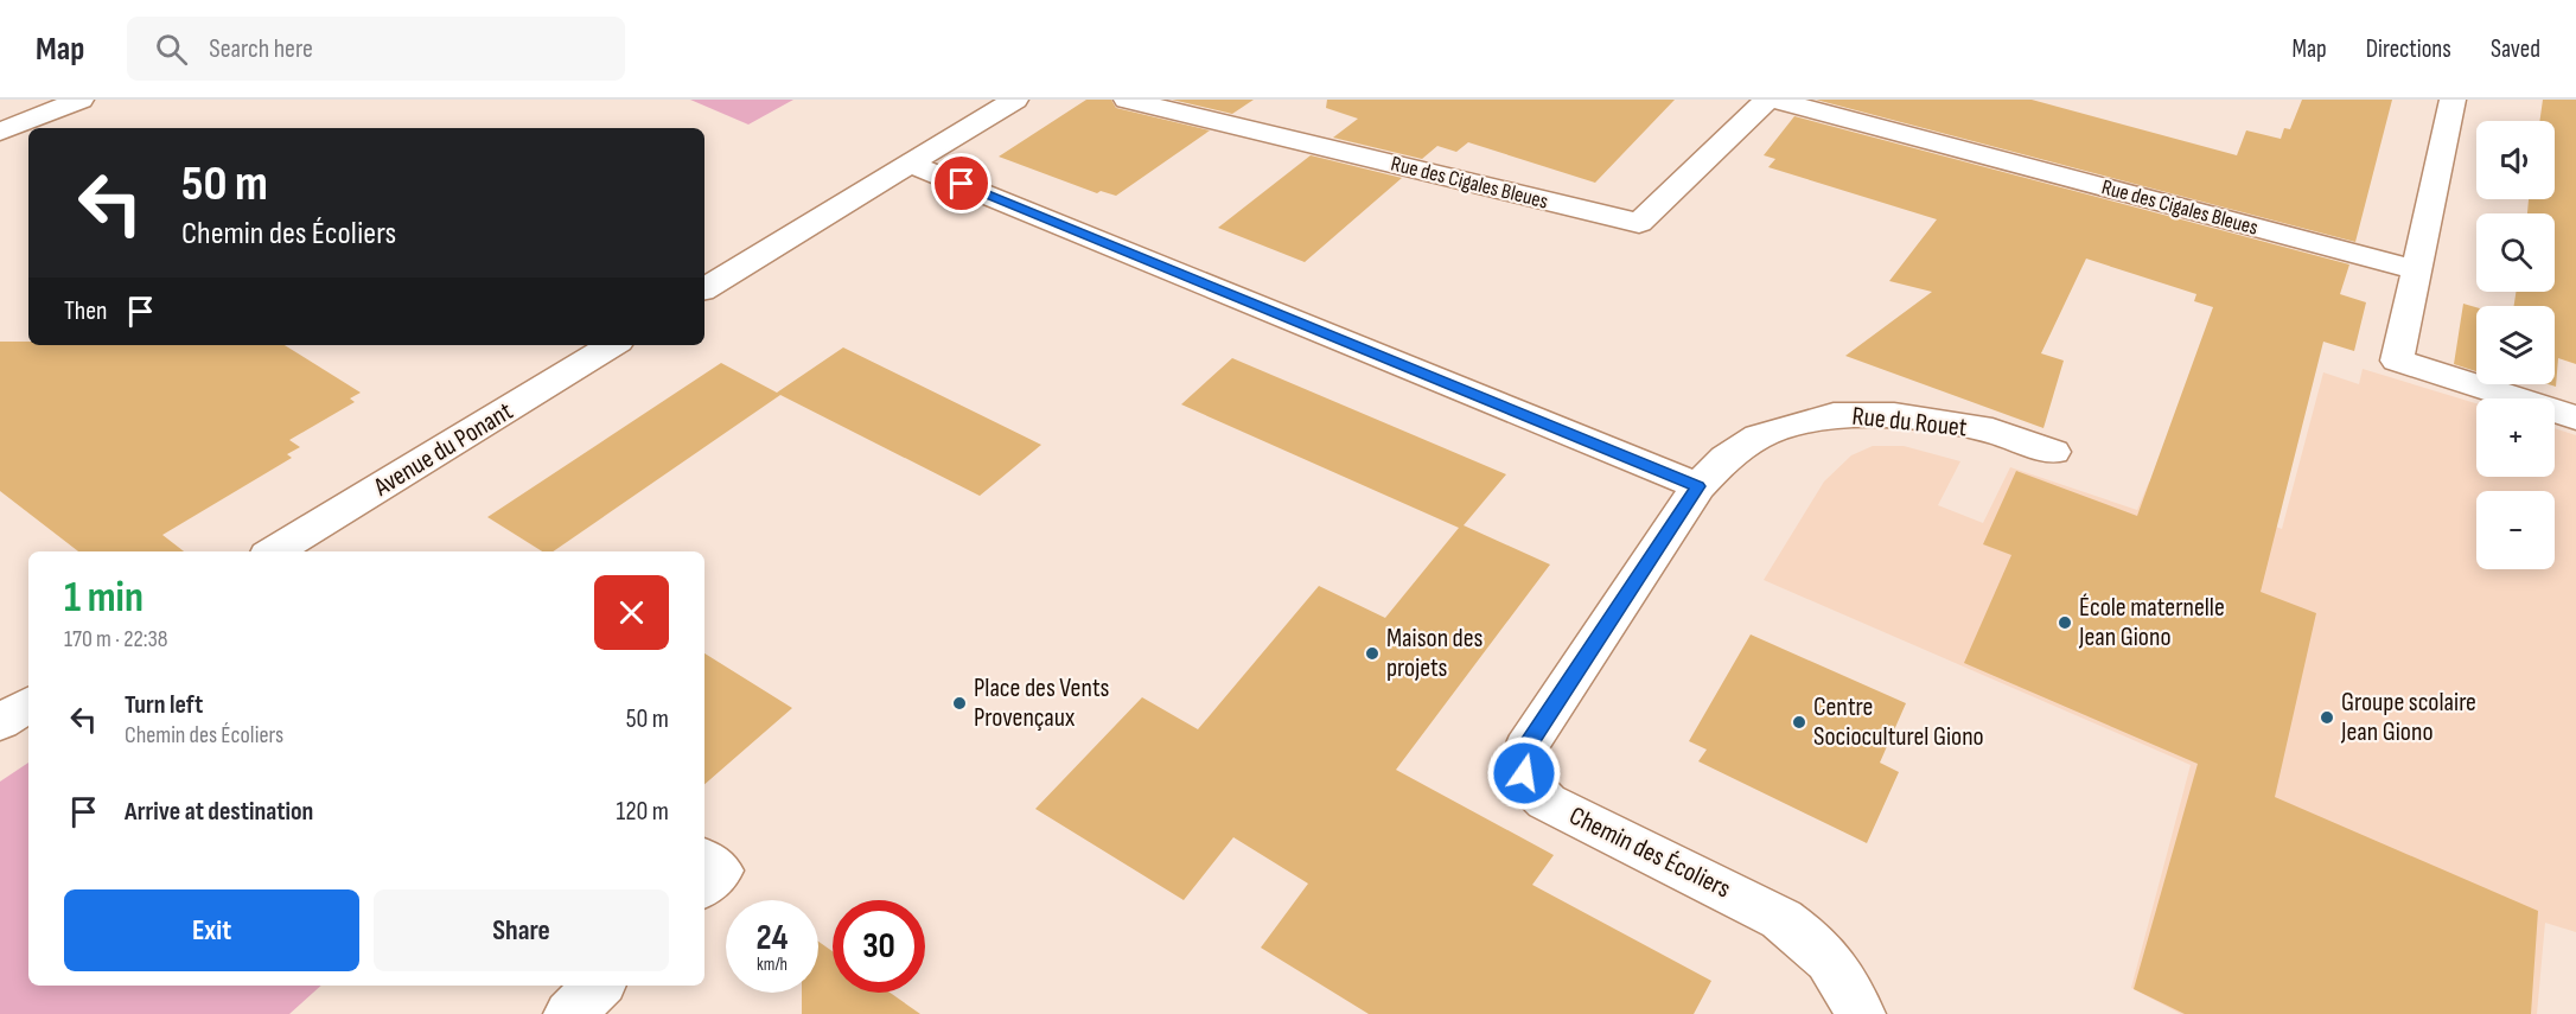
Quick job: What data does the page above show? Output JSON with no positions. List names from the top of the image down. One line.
{"streets":{"street":["Rue des Cigales Bleues","Rue du Rouet","Avenue du Ponant","Chemin des Écoliers"]},"crossings":[["Rue du Rouet","Chemin des Écoliers"]],"places":["École maternelle Jean Giono","Maison des projets","Place des Vents Provençaux","Groupe scolaire Jean Giono","Centre Socioculturel Giono"],"page":{"header":"Map","search":"Search here","nav":["Map","Directions","Saved"],"map_buttons":["+","−"],"turn":["50 m","Chemin des Écoliers"],"then":"Then","heading":["1 min","170 m · 22:38"],"list":[{"name":"Turn left","note":"Chemin des Écoliers","value":"50 m"},{"name":"Arrive at destination","value":"120 m"}],"buttons":["Exit","Share"],"speed":"24 km/h","limit":"30"}}
